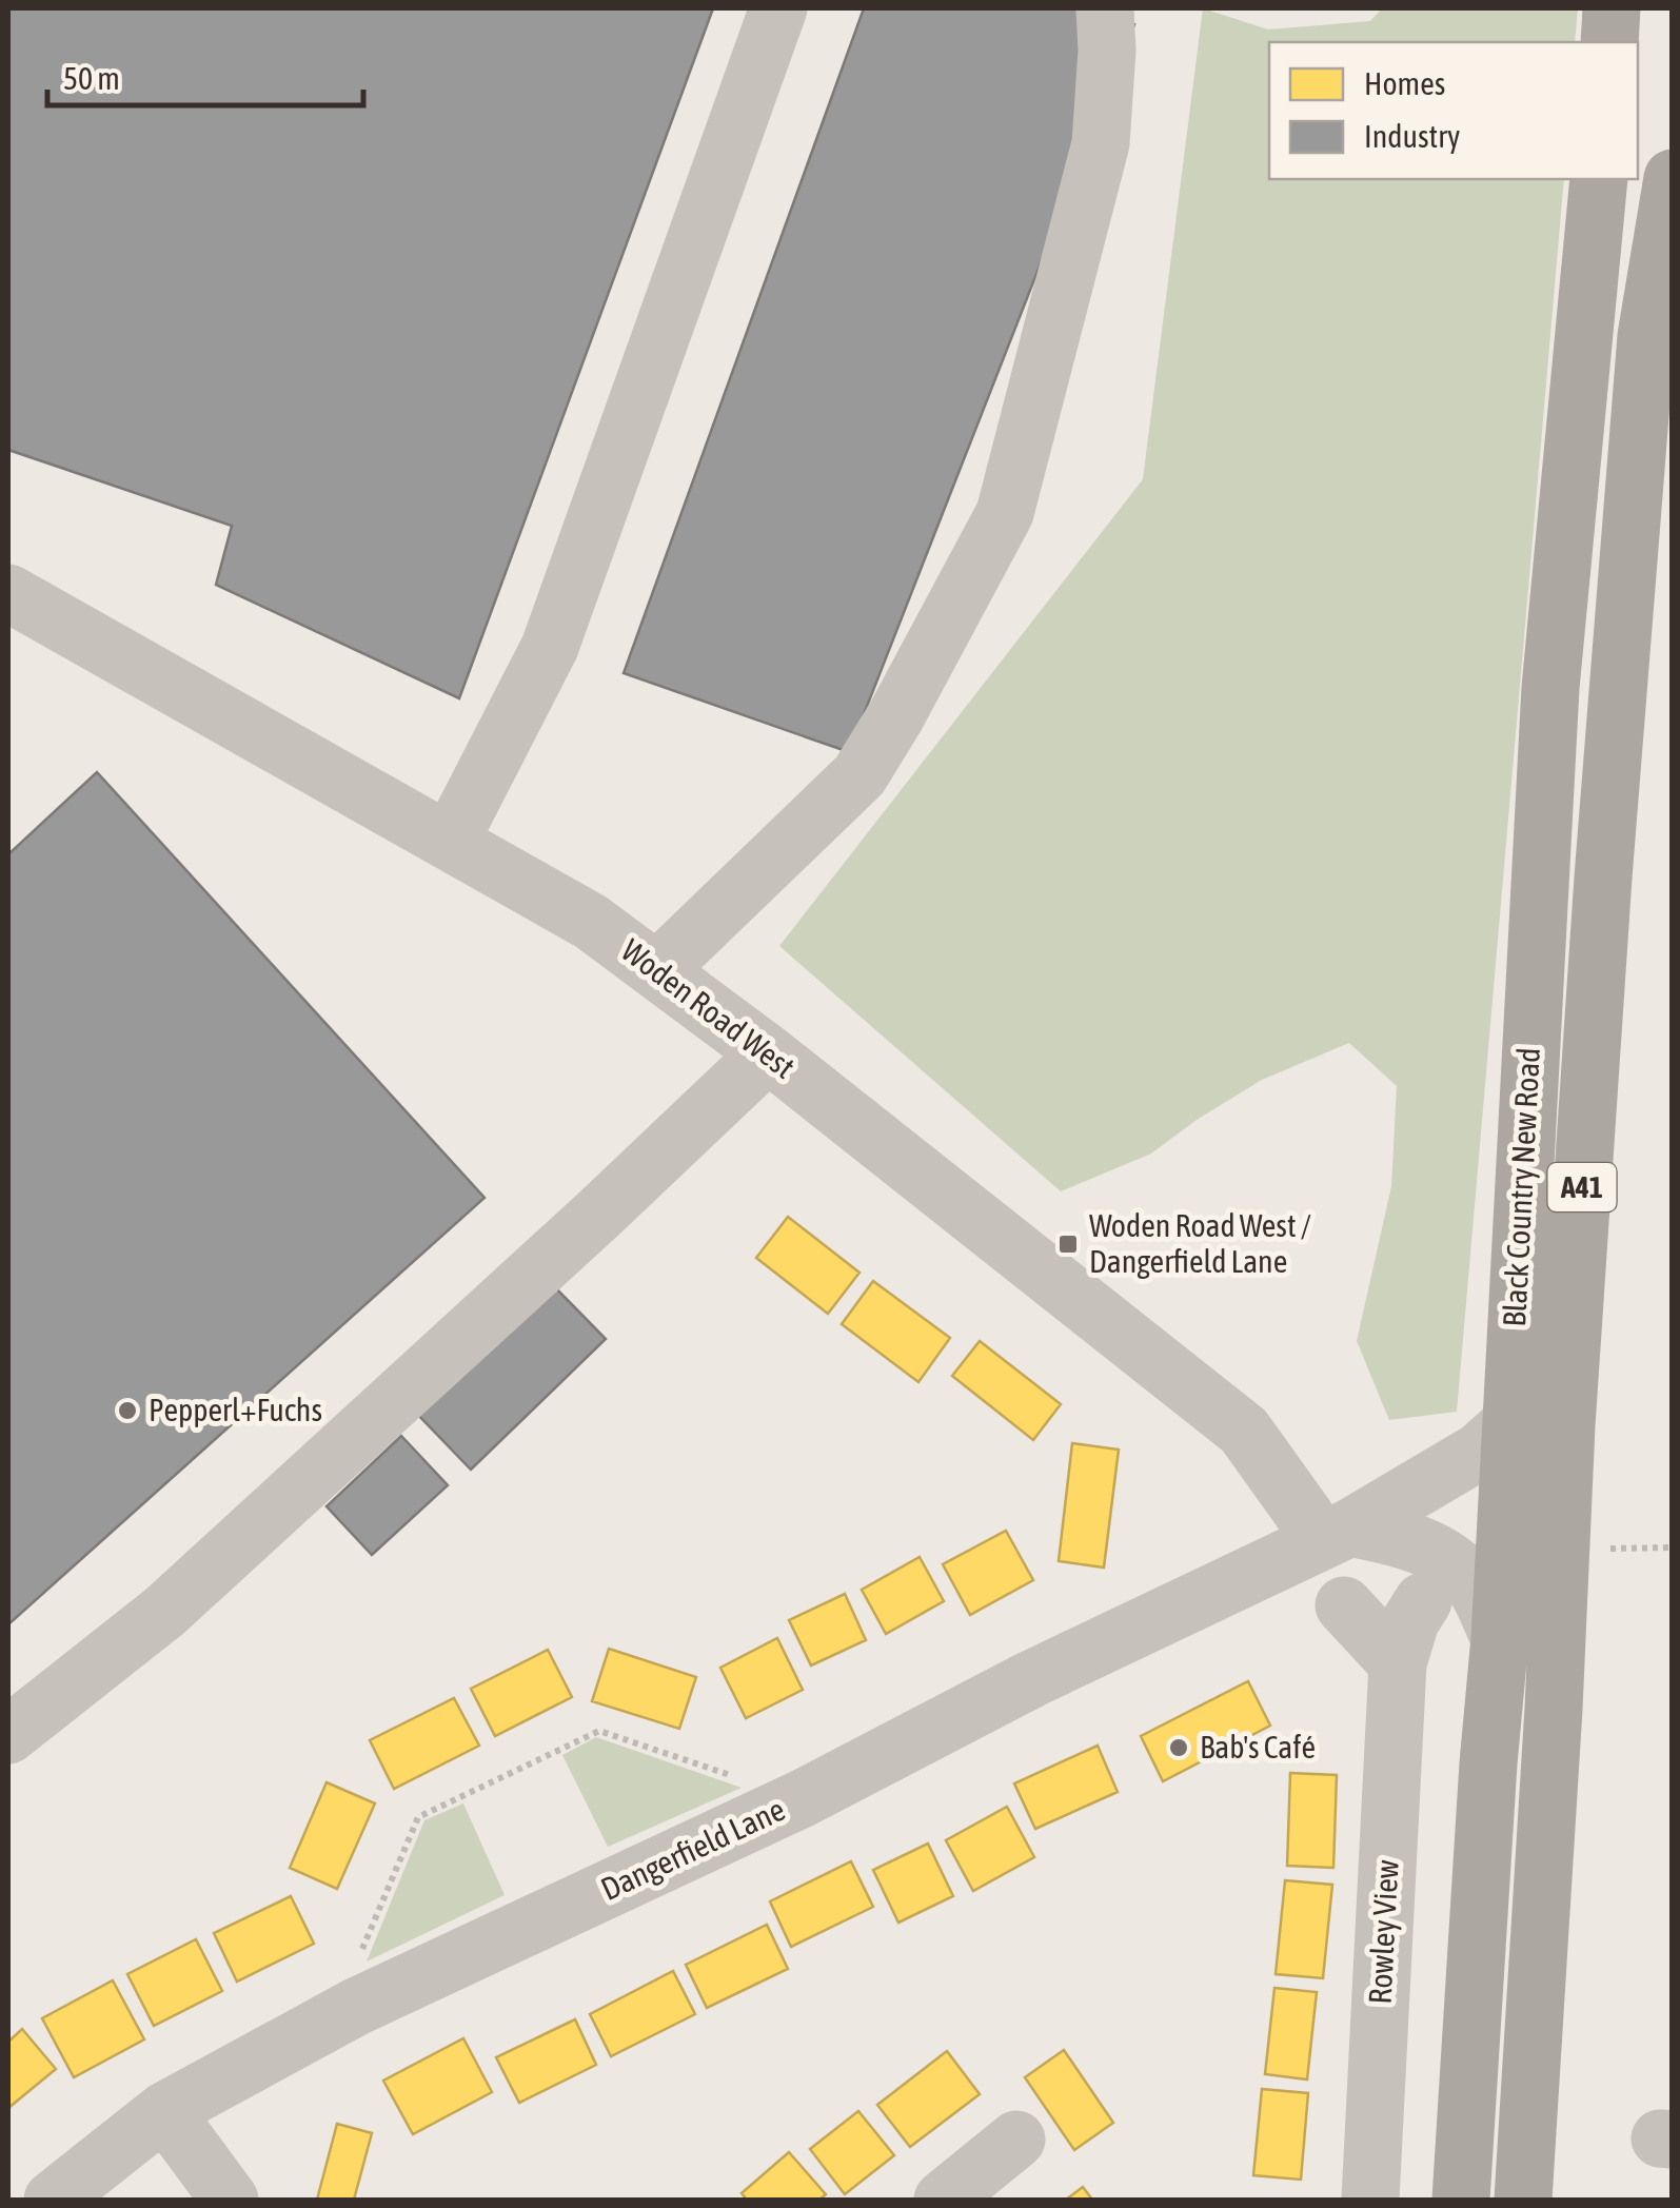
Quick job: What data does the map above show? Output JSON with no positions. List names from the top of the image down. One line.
{"streets":{"highway":["Black Country New Road","A41"],"street":["Woden Road West","Dangerfield Lane","Rowley View"]},"crossings":[["Woden Road West","Dangerfield Lane"],["Black Country New Road","Dangerfield Lane"]],"places":{"transit":["Woden Road West / Dangerfield Lane"],"other":["Pepperl+Fuchs","Bab's Café"]},"legend":["Homes","Industry"],"scale_bar":"50 m"}
